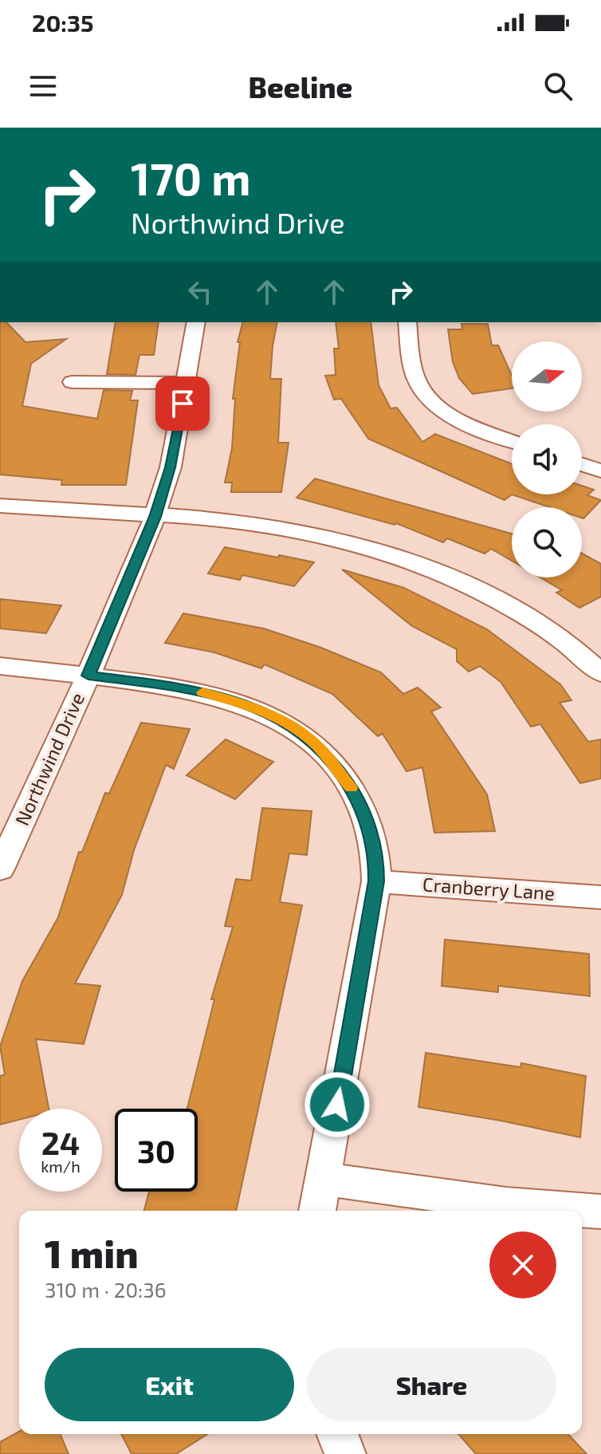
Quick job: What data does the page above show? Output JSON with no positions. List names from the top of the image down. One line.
{"streets":{"street":["Northwind Drive","Cranberry Lane"]},"north":"right","page":{"status":"20:35","header":"Beeline","turn":["170 m","Northwind Drive"],"speed":"24 km/h","limit":"30","heading":["1 min","310 m · 20:36"],"buttons":["Exit","Share"]}}
